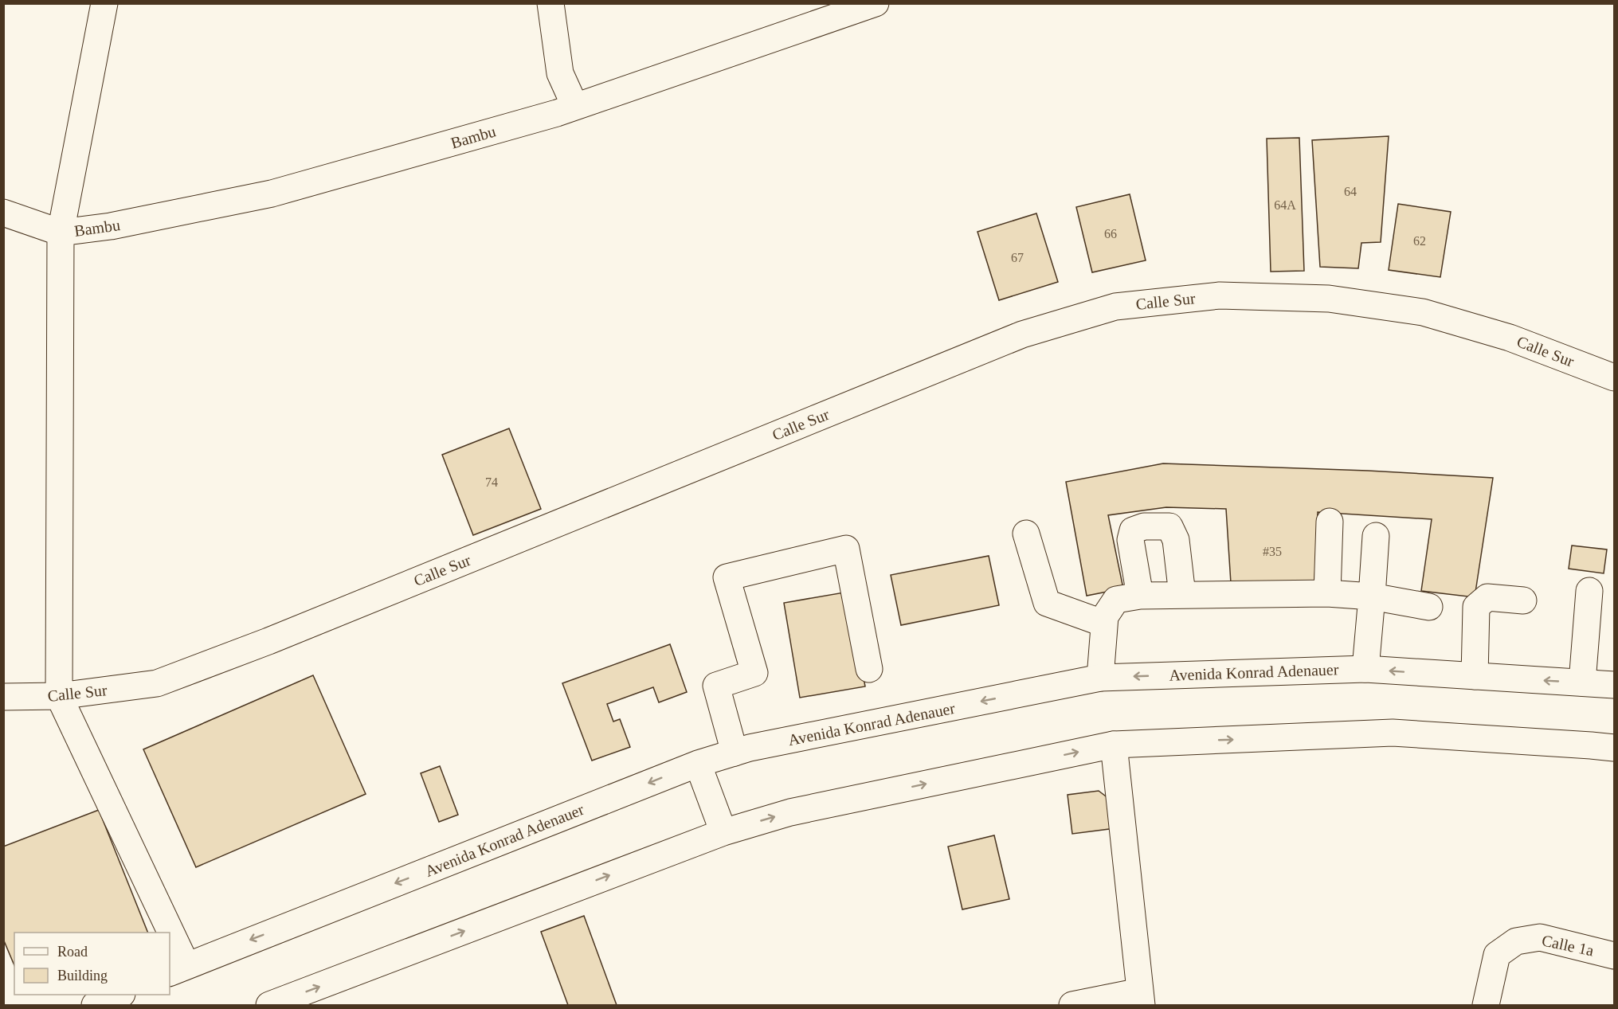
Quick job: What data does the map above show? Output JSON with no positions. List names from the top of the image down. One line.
{"streets":{"street":["Bambu","Calle Sur","Avenida Konrad Adenauer","Calle 1a"]},"house_numbers":["64","64A","66","62","67","74","#35"],"legend":["Road","Building"]}
